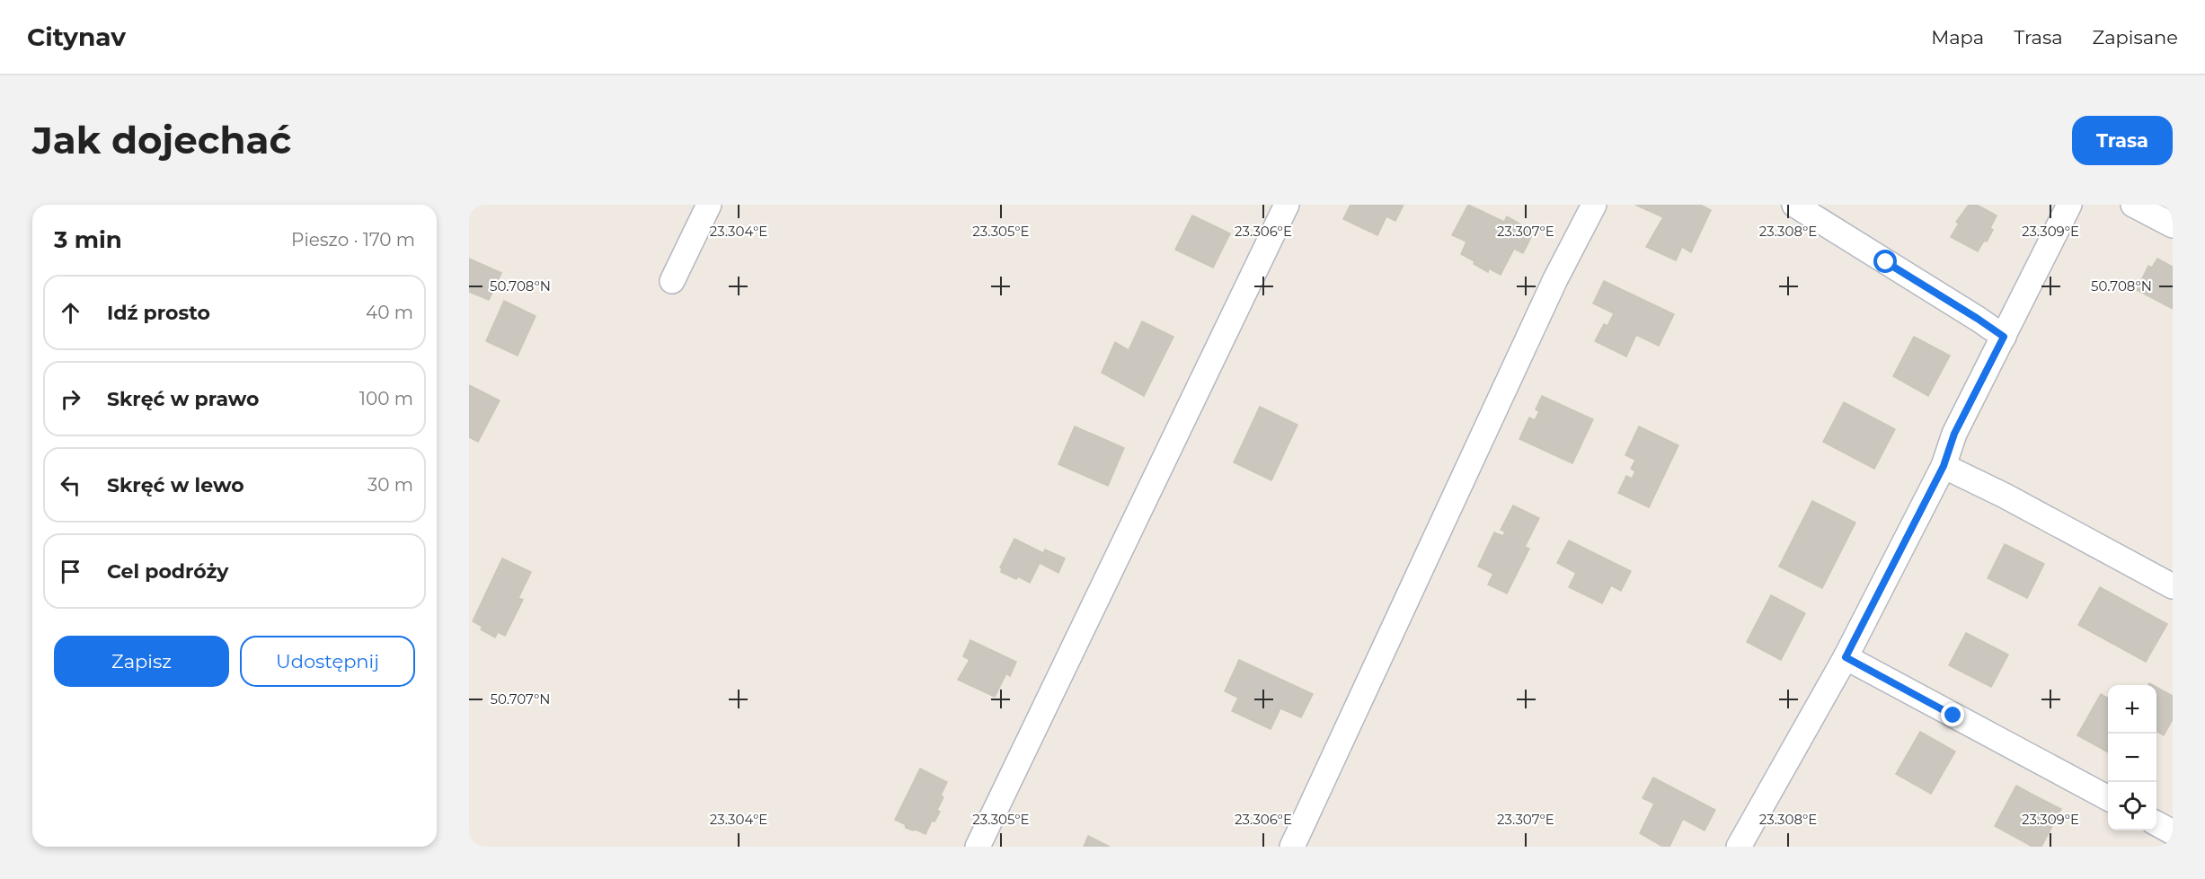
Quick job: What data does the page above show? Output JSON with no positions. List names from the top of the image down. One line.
{"page":{"header":"Citynav","nav":["Mapa","Trasa","Zapisane"],"buttons":["Trasa",["Zapisz","Udostępnij"]],"title":"Jak dojechać","heading":["3 min","Pieszo · 170 m"],"list":[["Idź prosto","40 m"],["Skręć w prawo","100 m"],["Skręć w lewo","30 m"],"Cel podróży"],"map_buttons":["+","−"]},"coordinates":["23.304°E","23.305°E","23.306°E","23.307°E","23.308°E","23.309°E","50.708°N","50.707°N"]}
